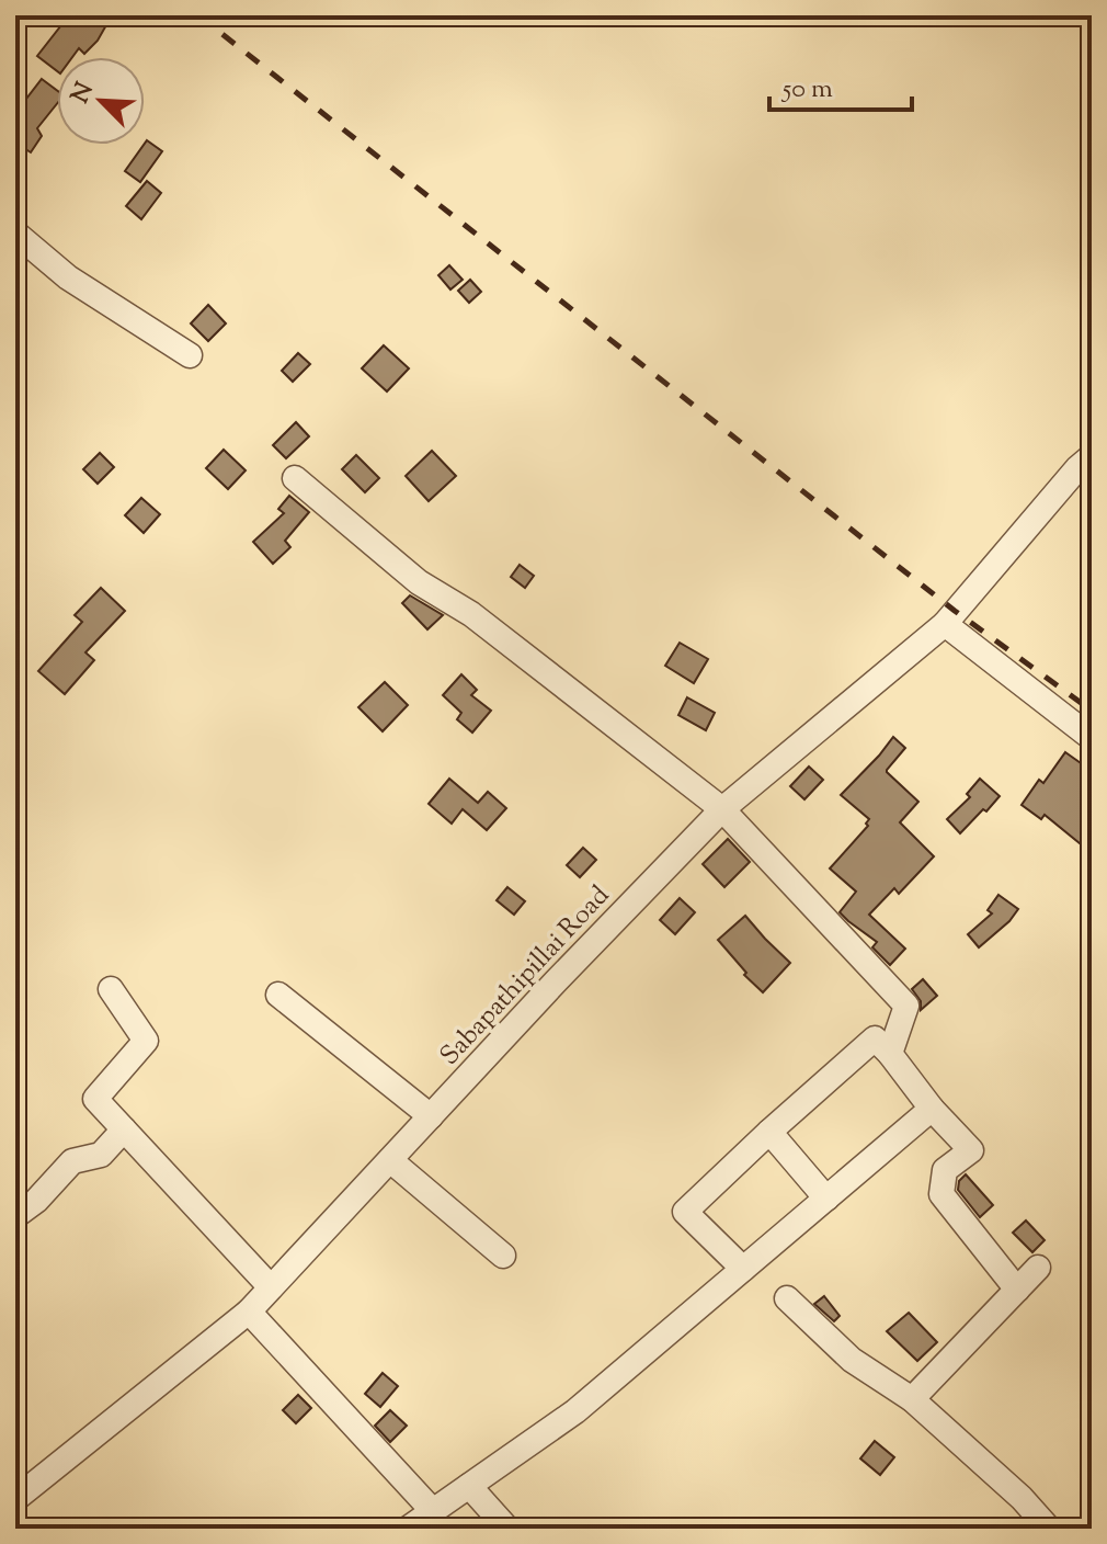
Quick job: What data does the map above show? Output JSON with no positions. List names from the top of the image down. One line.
{"streets":{"street":["Sabapathipillai Road"]},"scale_bar":"50 m","north":"top left"}
